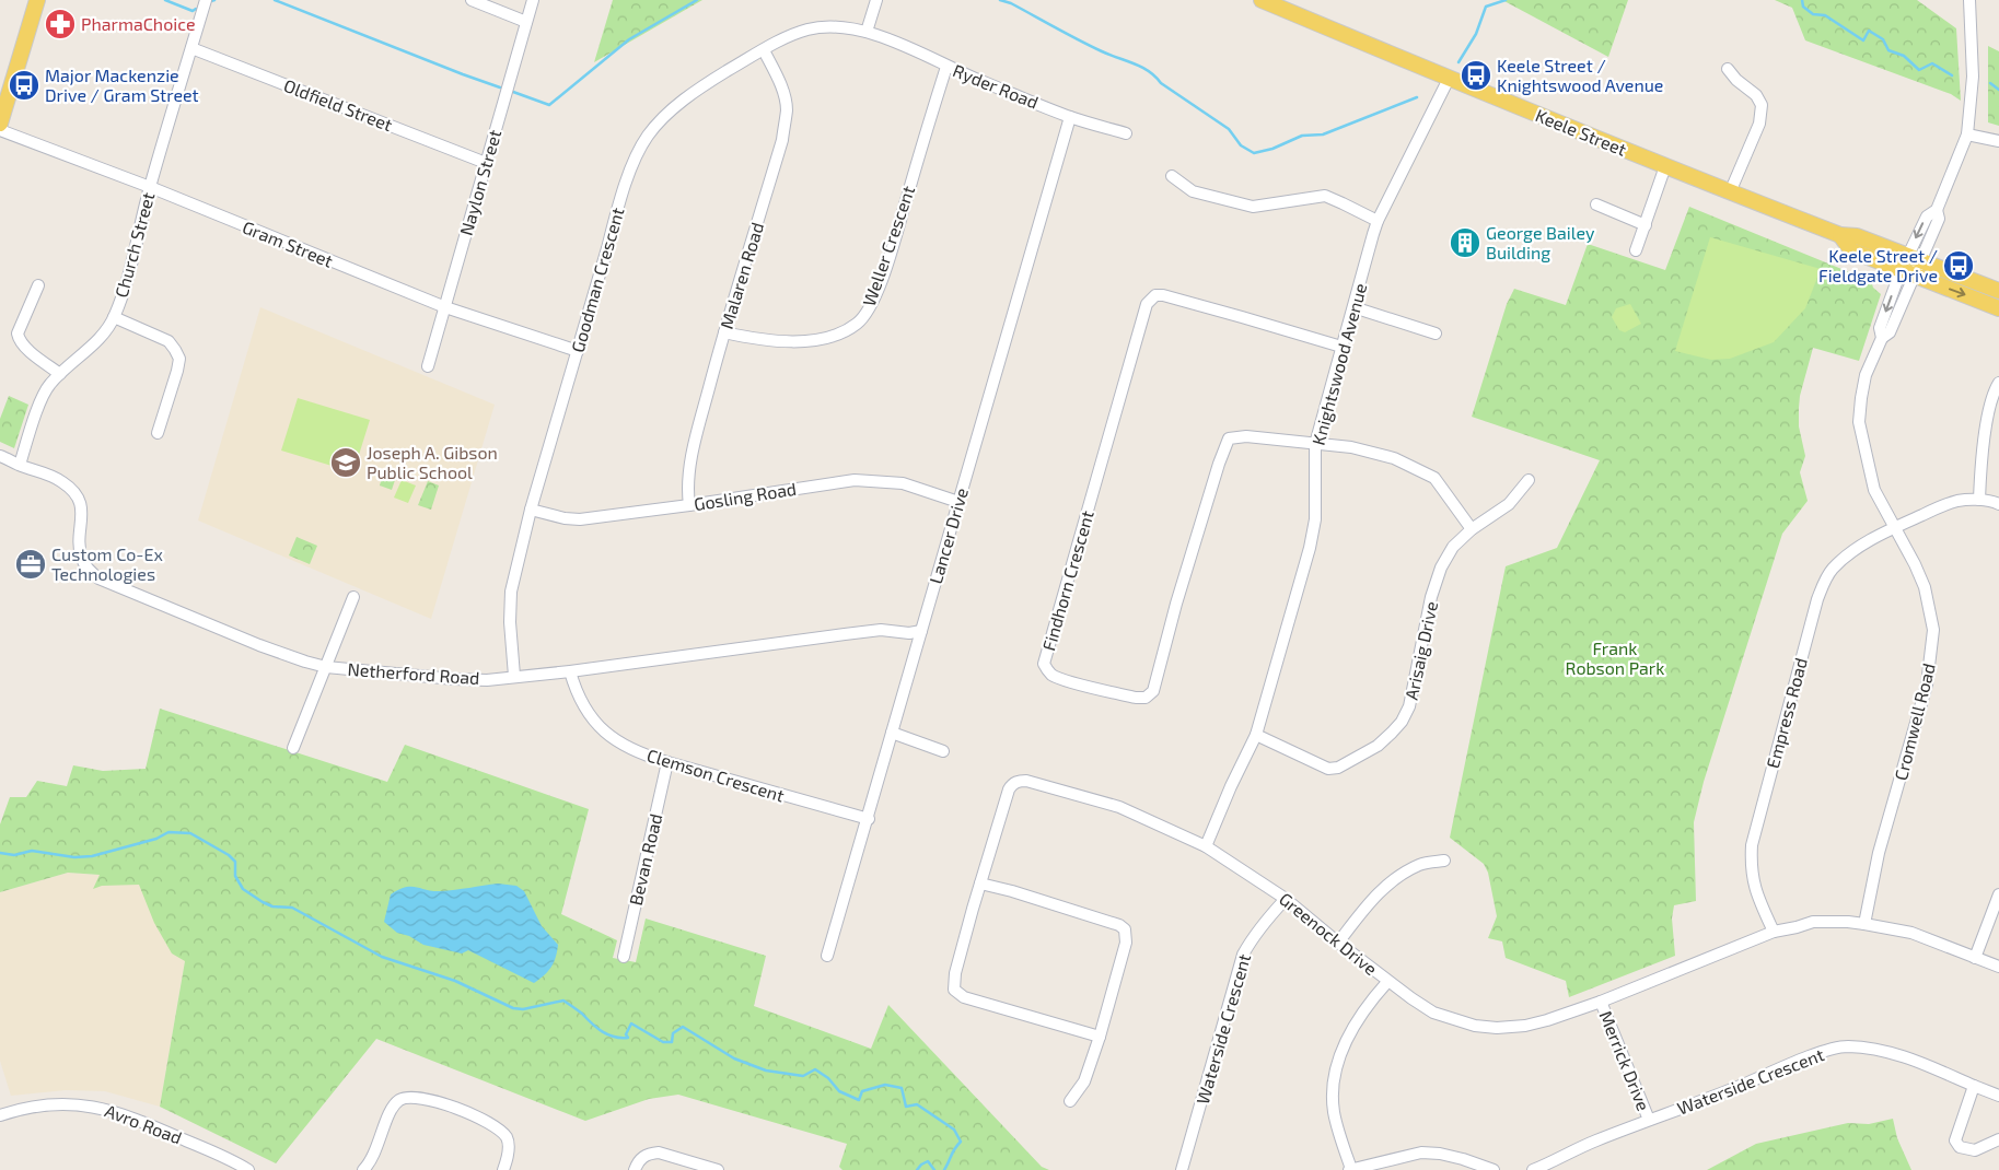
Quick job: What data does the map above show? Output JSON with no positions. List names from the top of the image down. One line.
{"streets":{"main road":["Keele Street"],"street":["Ryder Road","Oldfield Street","Naylon Street","Gram Street","Church Street","Weller Crescent","Malaren Road","Goodman Crescent","Knightswood Avenue","Gosling Road","Lancer Drive","Findhorn Crescent","Arisaig Drive","Netherford Road","Empress Road","Cromwell Road","Clemson Crescent","Bevan Road","Greenock Drive","Waterside Crescent","Merrick Drive","Avro Road"]},"crossings":[["Ryder Road","Weller Crescent"],["Ryder Road","Goodman Crescent"],["Ryder Road","Lancer Drive"],["Oldfield Street","Naylon Street"],["Oldfield Street","Church Street"],["Keele Street","Knightswood Avenue"],["Keele Street","Cromwell Road"],["Naylon Street","Gram Street"],["Gram Street","Church Street"],["Gram Street","Goodman Crescent"],["Church Street","Netherford Road"],["Weller Crescent","Malaren Road"],["Malaren Road","Goodman Crescent"],["Malaren Road","Gosling Road"],["Goodman Crescent","Gosling Road"],["Goodman Crescent","Netherford Road"],["Knightswood Avenue","Findhorn Crescent"],["Knightswood Avenue","Arisaig Drive"],["Knightswood Avenue","Greenock Drive"],["Gosling Road","Lancer Drive"],["Lancer Drive","Netherford Road"],["Lancer Drive","Clemson Crescent"],["Netherford Road","Clemson Crescent"],["Empress Road","Cromwell Road"],["Empress Road","Greenock Drive"],["Cromwell Road","Greenock Drive"],["Clemson Crescent","Bevan Road"],["Greenock Drive","Waterside Crescent"],["Greenock Drive","Merrick Drive"],["Waterside Crescent","Merrick Drive"]],"parks":["Frank Robson Park"],"places":{"pharmacy":["PharmaChoice"],"bus stop":["Keele Street / Knightswood Avenue","Major Mackenzie Drive / Gram Street","Keele Street / Fieldgate Drive"],"building":["George Bailey Building"],"school or university":["Joseph A. Gibson Public School"],"office":["Custom Co-Ex Technologies"]}}
